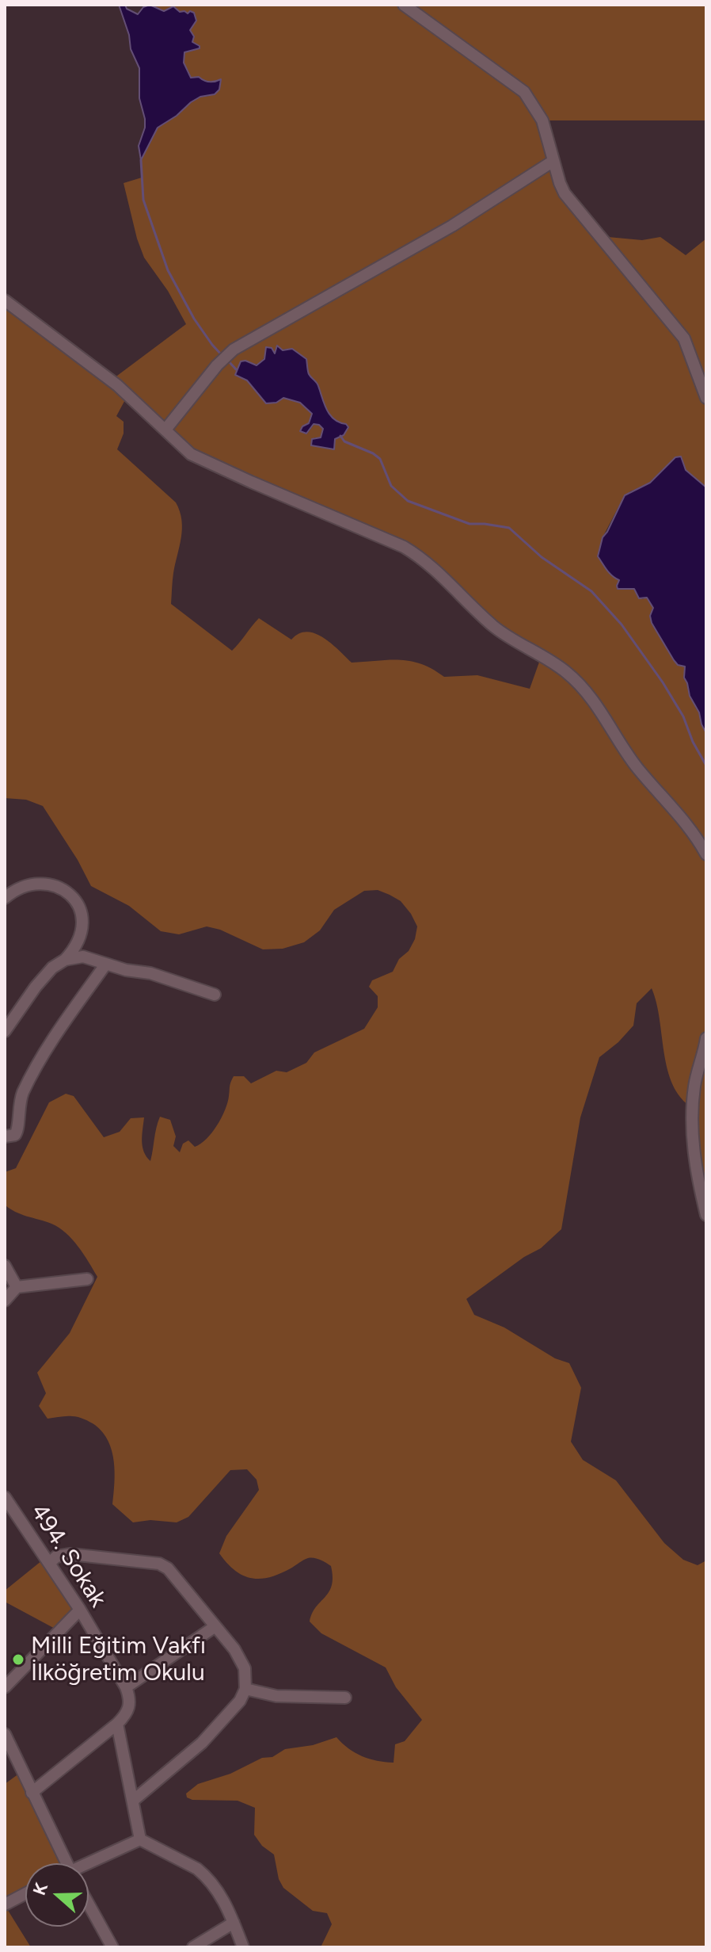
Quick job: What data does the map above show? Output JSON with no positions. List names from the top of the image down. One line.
{"streets":{"street":["494. Sokak"]},"places":["Milli Eğitim Vakfı İlköğretim Okulu"],"north":"left"}
